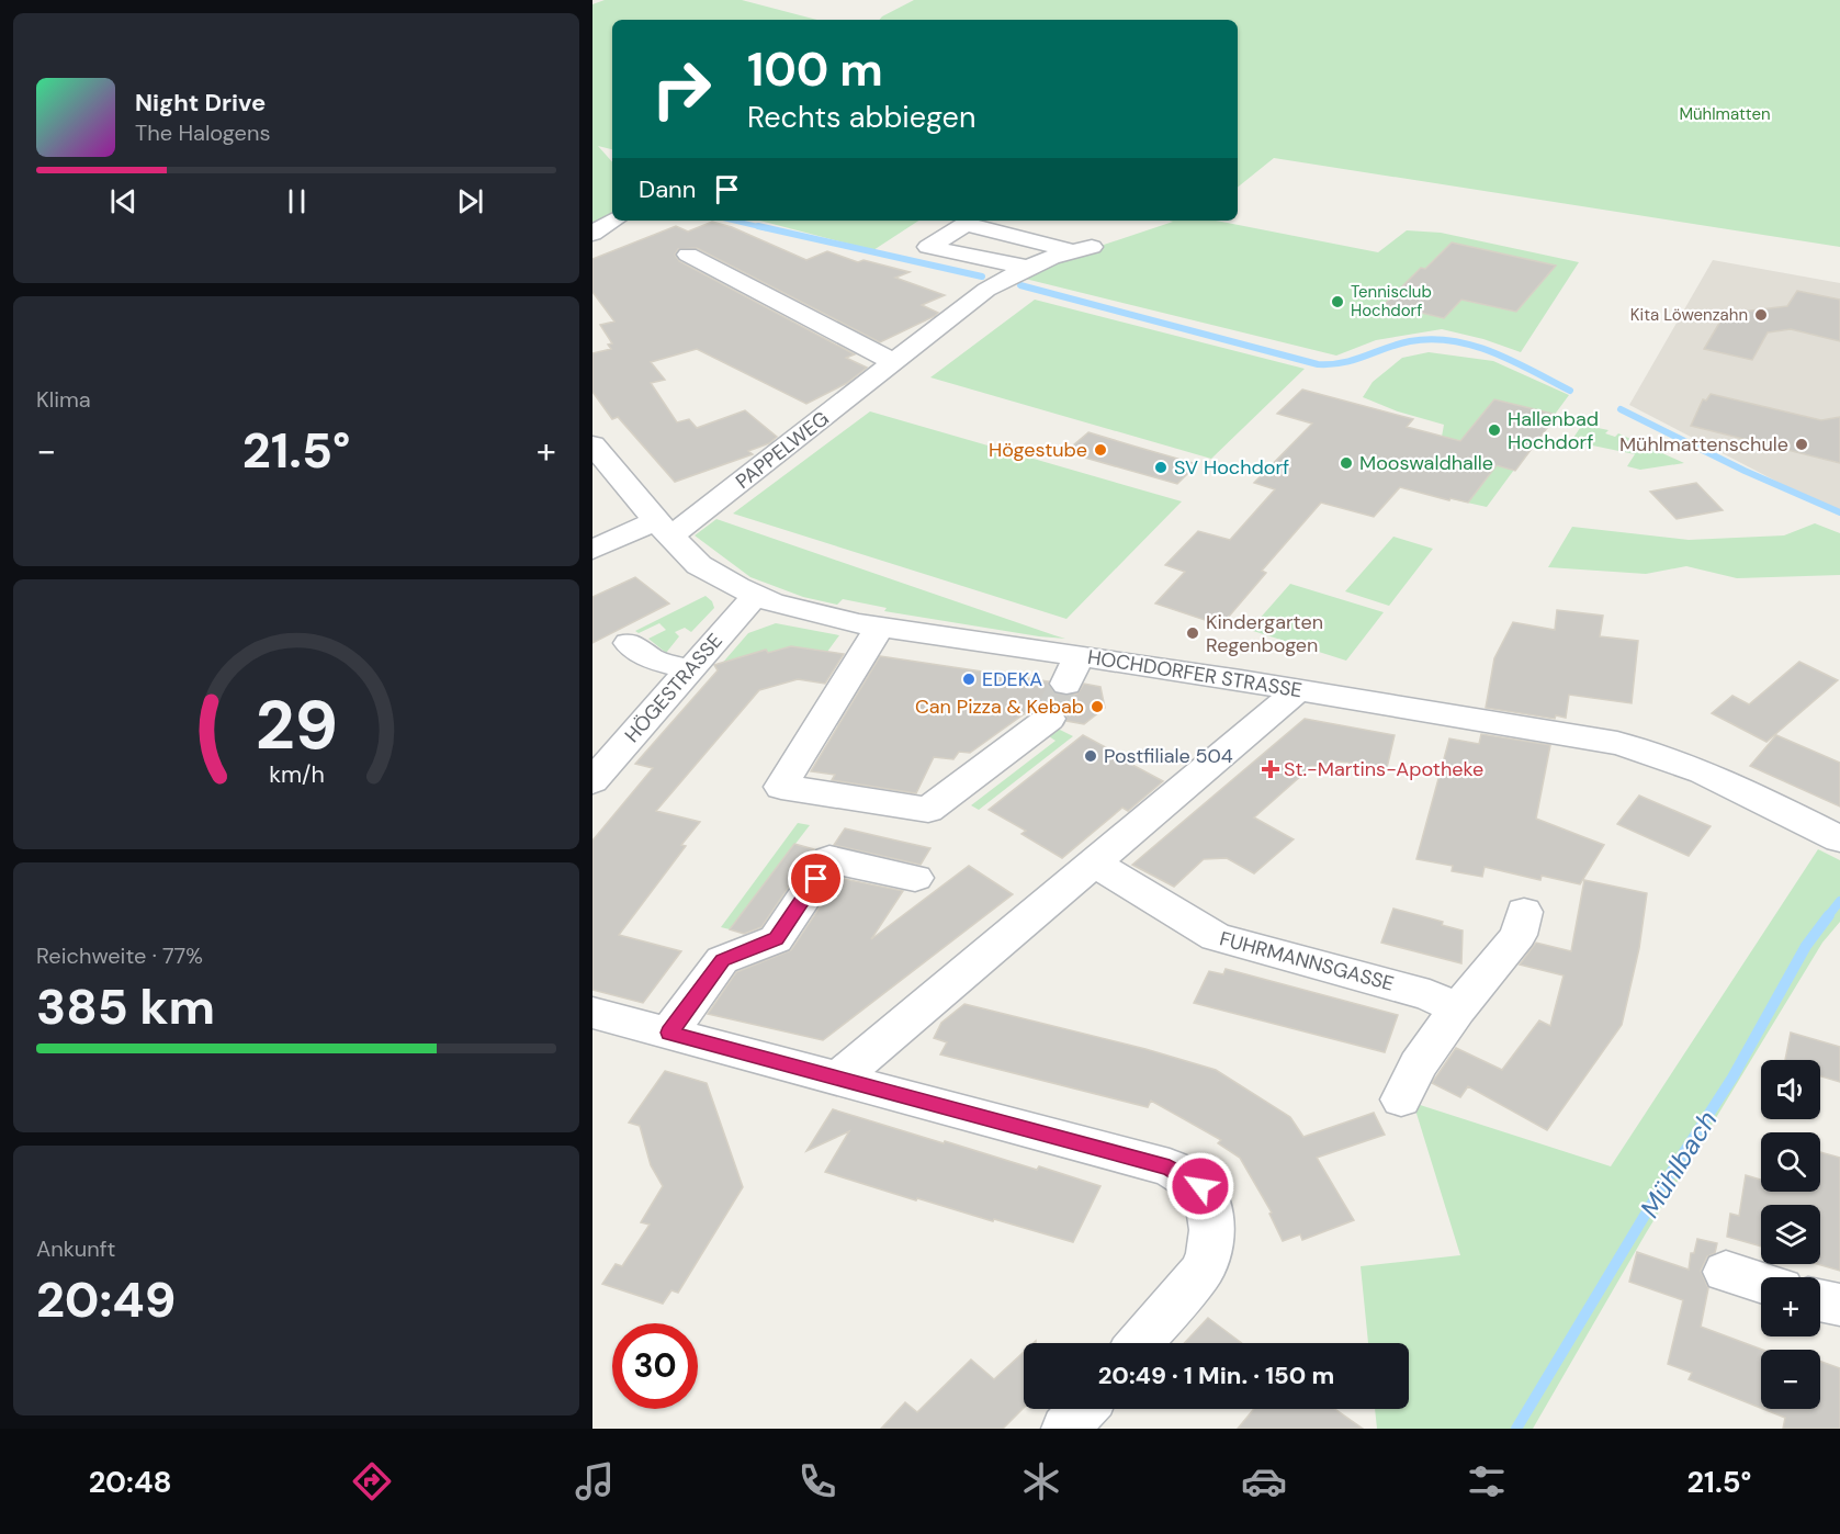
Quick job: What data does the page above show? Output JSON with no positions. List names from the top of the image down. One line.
{"streets":{"street":["PAPPELWEG","HOCHDORFER STRASSE","HÖGESTRASSE","FUHRMANNSGASSE"]},"crossings":[["PAPPELWEG","HOCHDORFER STRASSE"],["HOCHDORFER STRASSE","HÖGESTRASSE"]],"water":["Mühlbach"],"parks":["Mühlmatten"],"places":{"other":["Tennisclub Hochdorf","Kita Löwenzahn","Hallenbad Hochdorf","Mühlmattenschule","Högestube","Mooswaldhalle","SV Hochdorf","Kindergarten Regenbogen","EDEKA","Can Pizza & Kebab","Postfiliale 504"],"health":["St.-Martins-Apotheke"]},"page":{"turn":["100 m","Rechts abbiegen"],"song":["Night Drive","The Halogens"],"then":"Dann","tile":["Klima",["Reichweite · 77%","385 km"],["Ankunft","20:49"]],"heat":["−","21.5°","+"],"map_buttons":["+","−"],"limit":"30","trip":"20:49 · 1 Min. · 150 m","tabs":["20:48","21.5°"],"gauge":["29","km/h"]}}
